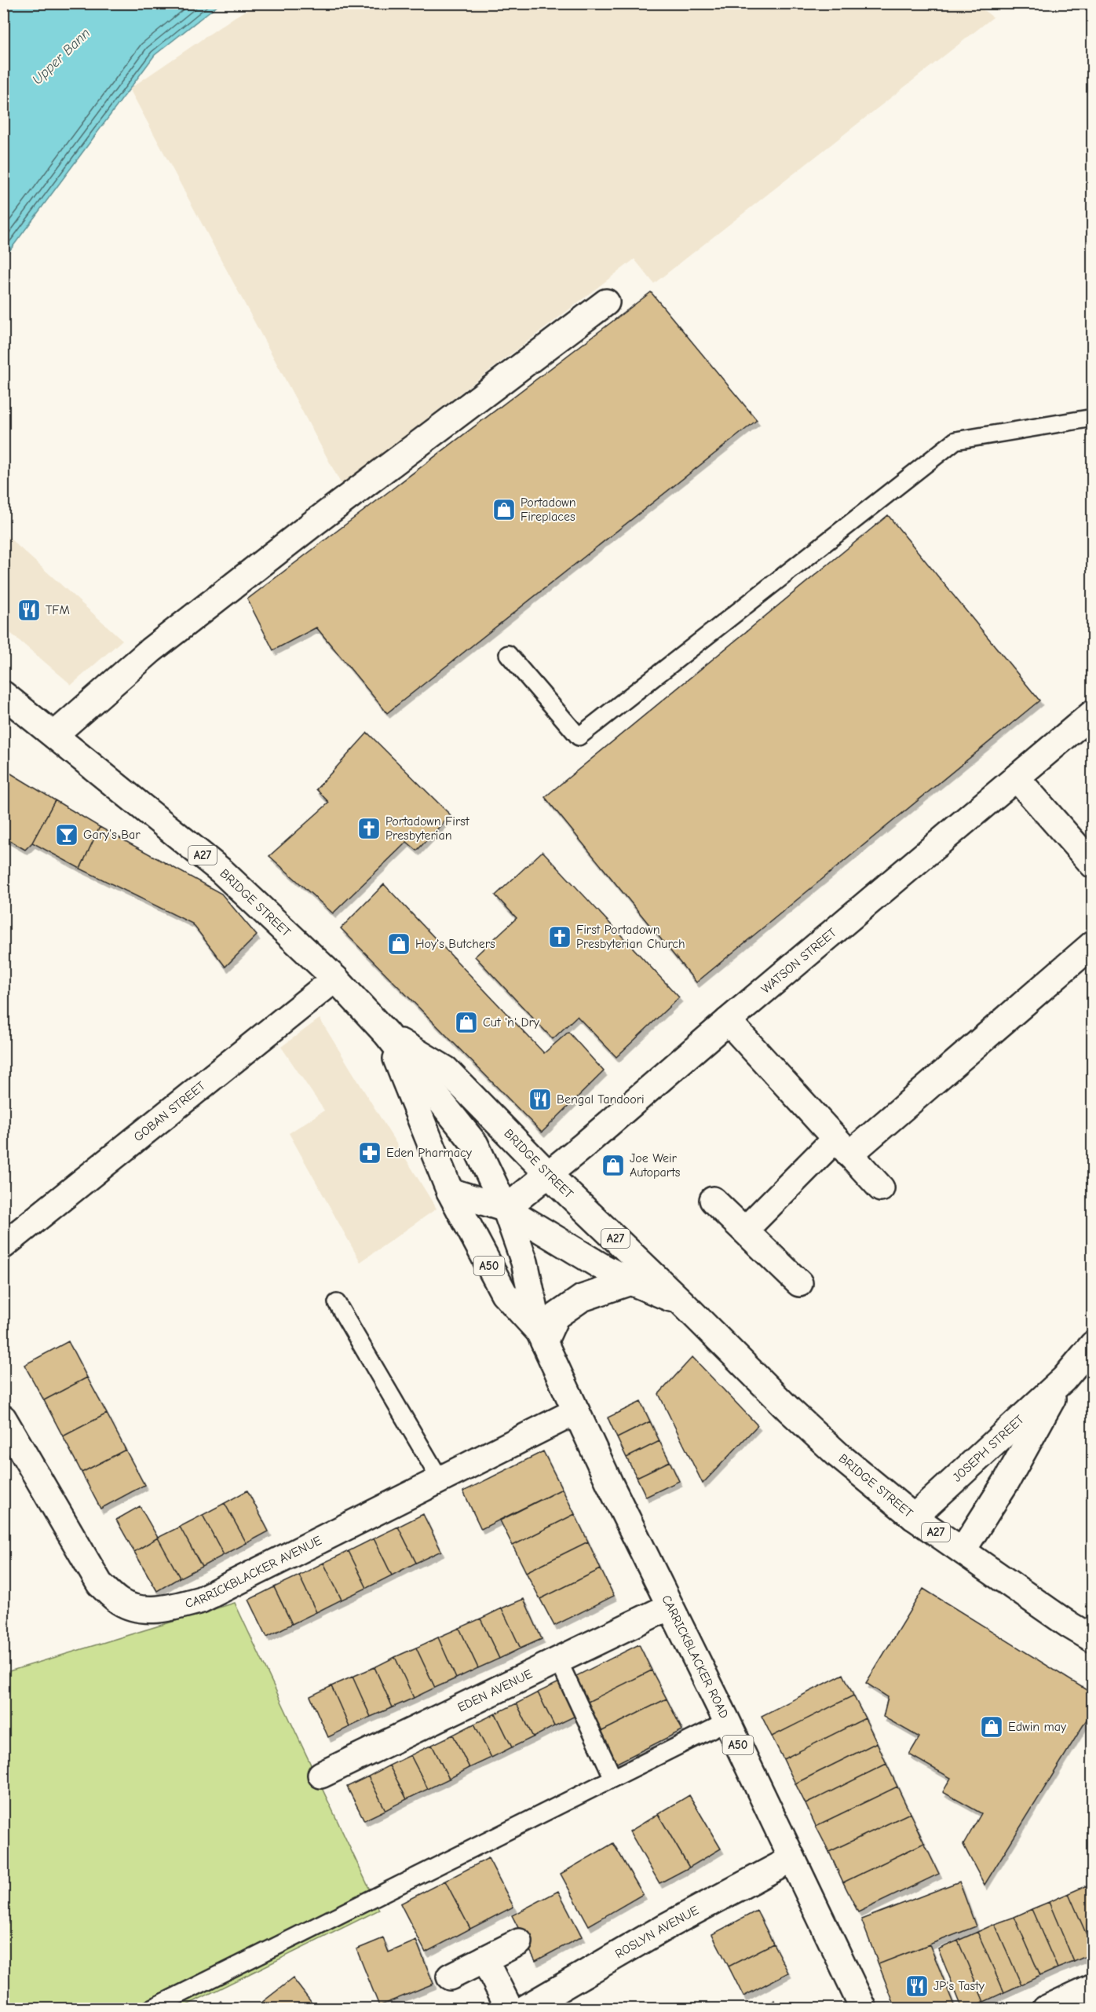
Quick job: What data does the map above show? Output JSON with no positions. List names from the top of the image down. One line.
{"streets":{"street":["A27","BRIDGE STREET","WATSON STREET","GOBAN STREET","A50","JOSEPH STREET","CARRICKBLACKER AVENUE","CARRICKBLACKER ROAD","EDEN AVENUE","ROSLYN AVENUE"]},"crossings":[["BRIDGE STREET","WATSON STREET"],["BRIDGE STREET","GOBAN STREET"],["BRIDGE STREET","JOSEPH STREET"],["BRIDGE STREET","CARRICKBLACKER ROAD"],["WATSON STREET","CARRICKBLACKER ROAD"],["CARRICKBLACKER AVENUE","CARRICKBLACKER ROAD"],["CARRICKBLACKER ROAD","EDEN AVENUE"],["CARRICKBLACKER ROAD","ROSLYN AVENUE"]],"water":["Upper Bann"],"places":{"shop":["Portadown Fireplaces","Hoy's Butchers","Cut 'n' Dry","Joe Weir Autoparts","Edwin may"],"restaurant":["TFM","Bengal Tandoori","JP's Tasty"],"church":["Portadown First Presbyterian","First Portadown Presbyterian Church"],"bar":["Gary’s Bar"],"pharmacy":["Eden Pharmacy"]}}
